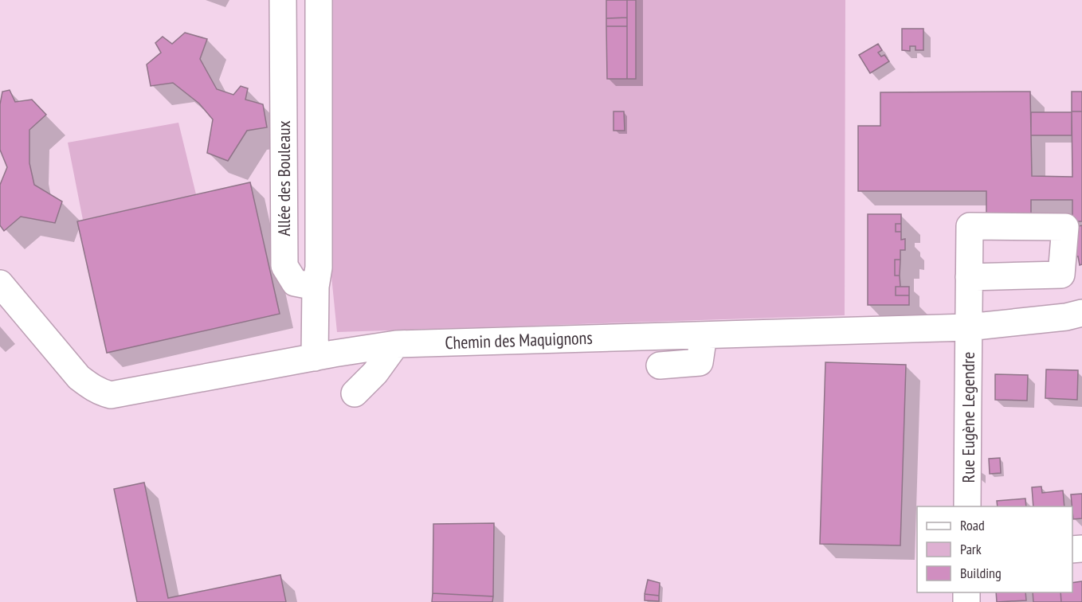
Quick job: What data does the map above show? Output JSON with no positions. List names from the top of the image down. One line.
{"streets":{"street":["Allée des Bouleaux","Chemin des Maquignons","Rue Eugène Legendre"]},"crossings":[["Chemin des Maquignons","Rue Eugène Legendre"]],"legend":["Road","Park","Building"]}
